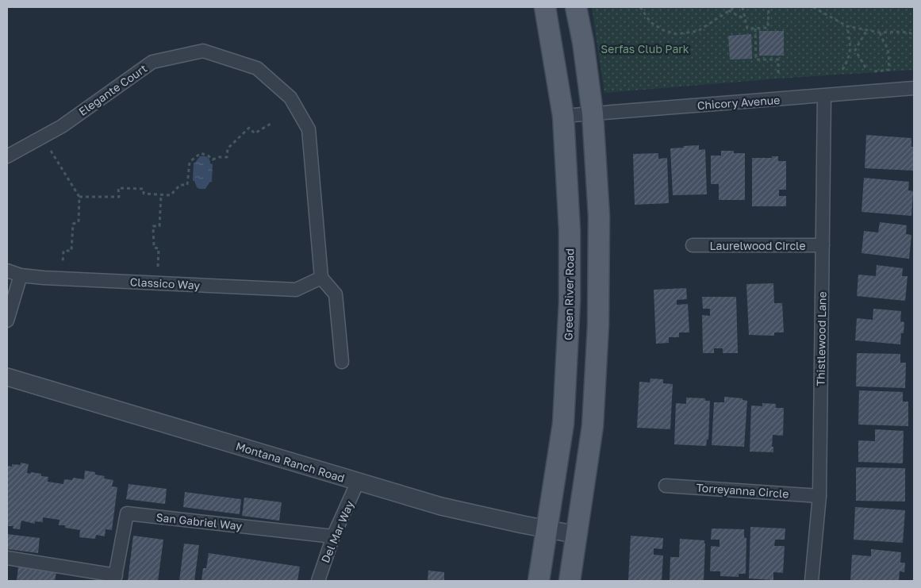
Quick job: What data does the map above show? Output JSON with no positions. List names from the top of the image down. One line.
{"streets":{"main road":["Green River Road"],"street":["Elegante Court","Chicory Avenue","Laurelwood Circle","Classico Way","Thistlewood Lane","Montana Ranch Road","Torreyanna Circle","San Gabriel Way","Del Mar Way"]},"crossings":[["Elegante Court","Classico Way"],["Chicory Avenue","Green River Road"],["Chicory Avenue","Thistlewood Lane"],["Laurelwood Circle","Thistlewood Lane"],["Green River Road","Montana Ranch Road"],["Thistlewood Lane","Torreyanna Circle"],["Montana Ranch Road","Del Mar Way"],["San Gabriel Way","Del Mar Way"]],"parks":["Serfas Club Park"]}
